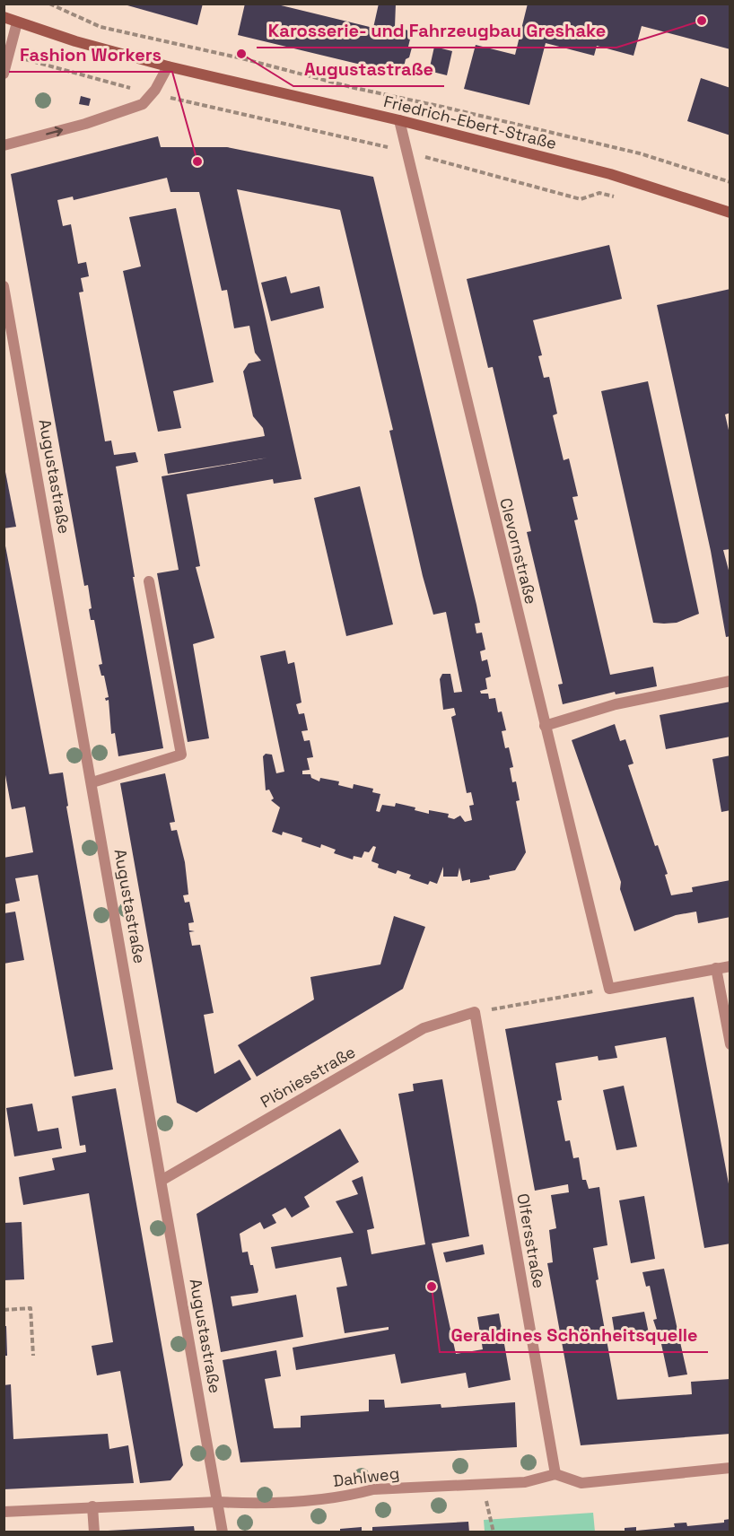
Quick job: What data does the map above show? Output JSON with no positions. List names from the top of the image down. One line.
{"streets":{"street":["Friedrich-Ebert-Straße","Augustastraße","Clevornstraße","Plöniesstraße","Olfersstraße","Dahlweg"]},"crossings":[["Friedrich-Ebert-Straße","Clevornstraße"],["Augustastraße","Plöniesstraße"],["Augustastraße","Dahlweg"],["Plöniesstraße","Olfersstraße"],["Olfersstraße","Dahlweg"]],"places":["Karosserie- und Fahrzeugbau Greshake","Augustastraße","Fashion Workers","Geraldines Schönheitsquelle"]}
